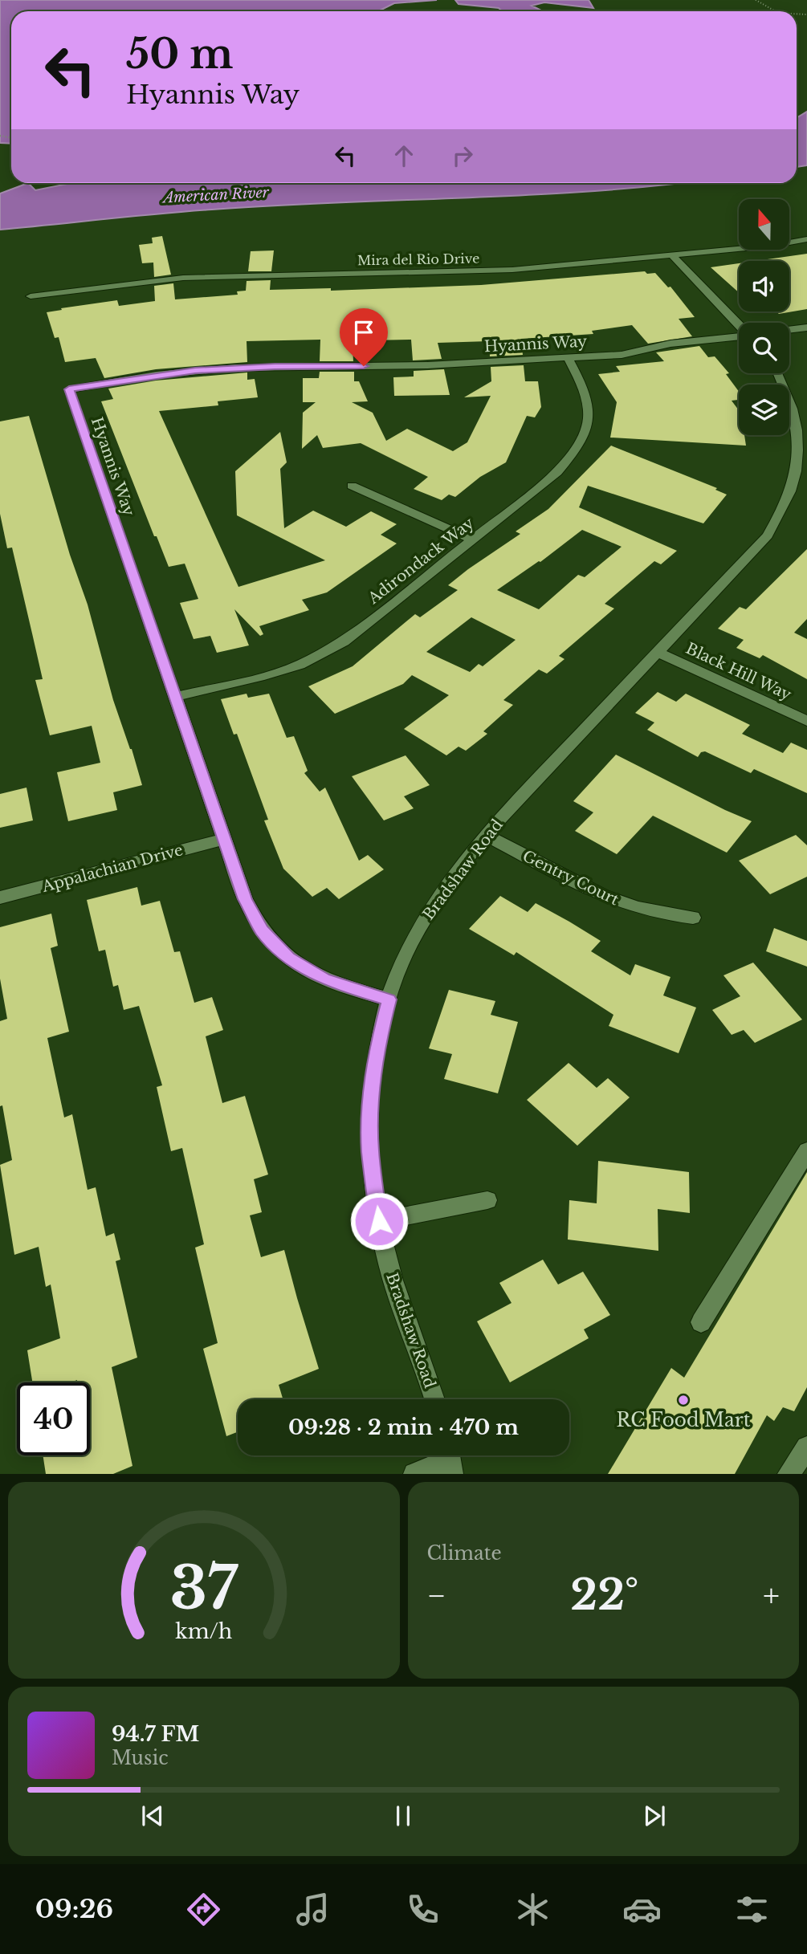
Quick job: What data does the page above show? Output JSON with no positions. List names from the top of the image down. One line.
{"streets":{"street":["Mira del Rio Drive","Hyannis Way","Adirondack Way","Black Hill Way","Appalachian Drive","Bradshaw Road","Gentry Court"]},"crossings":[["Hyannis Way","Adirondack Way"],["Hyannis Way","Appalachian Drive"],["Hyannis Way","Bradshaw Road"],["Black Hill Way","Bradshaw Road"],["Bradshaw Road","Gentry Court"]],"water":["American River"],"places":["RC Food Mart"],"north":"top","page":{"turn":["50 m","Hyannis Way"],"limit":"40","trip":"09:28 · 2 min · 470 m","tile":"Climate","heat":["−","22°","+"],"song":["94.7 FM","Music"],"tabs":"09:26","gauge":["37","km/h"]}}
